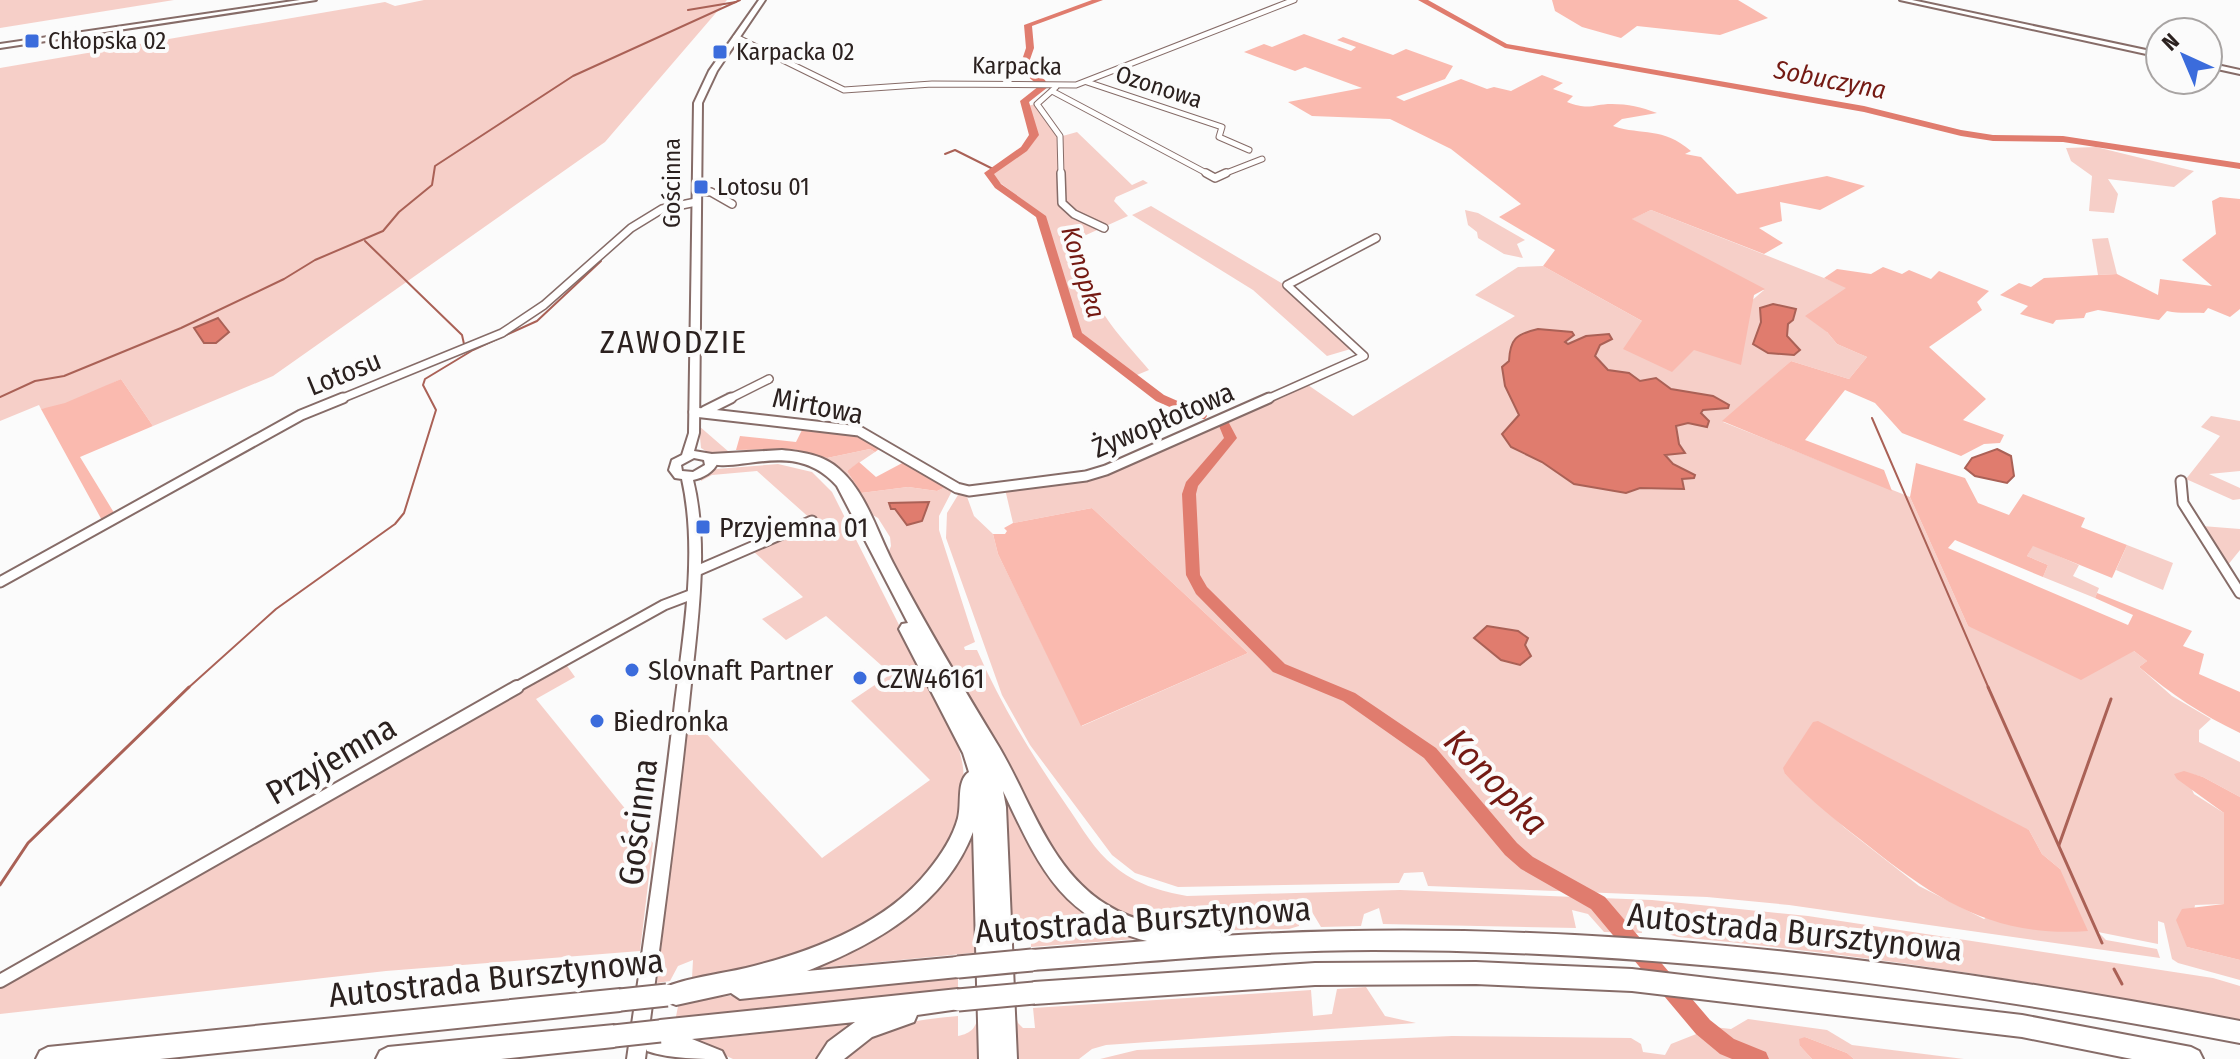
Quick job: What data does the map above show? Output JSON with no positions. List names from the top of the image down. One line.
{"streets":{"highway":["Autostrada Bursztynowa"],"main road":["Gościnna"],"street":["Karpacka","Ozonowa","Lotosu","Mirtowa","Żywopłotowa","Przyjemna"]},"crossings":[["Karpacka","Ozonowa"],["Karpacka","Gościnna"],["Gościnna","Lotosu"],["Gościnna","Mirtowa"],["Gościnna","Przyjemna"],["Mirtowa","Żywopłotowa"]],"districts":["ZAWODZIE"],"water":["Sobuczyna","Konopka"],"places":{"transit":["Chłopska 02","Karpacka 02","Lotosu 01","Przyjemna 01"],"other":["Slovnaft Partner","CZW46161","Biedronka"]},"north":"top left"}
